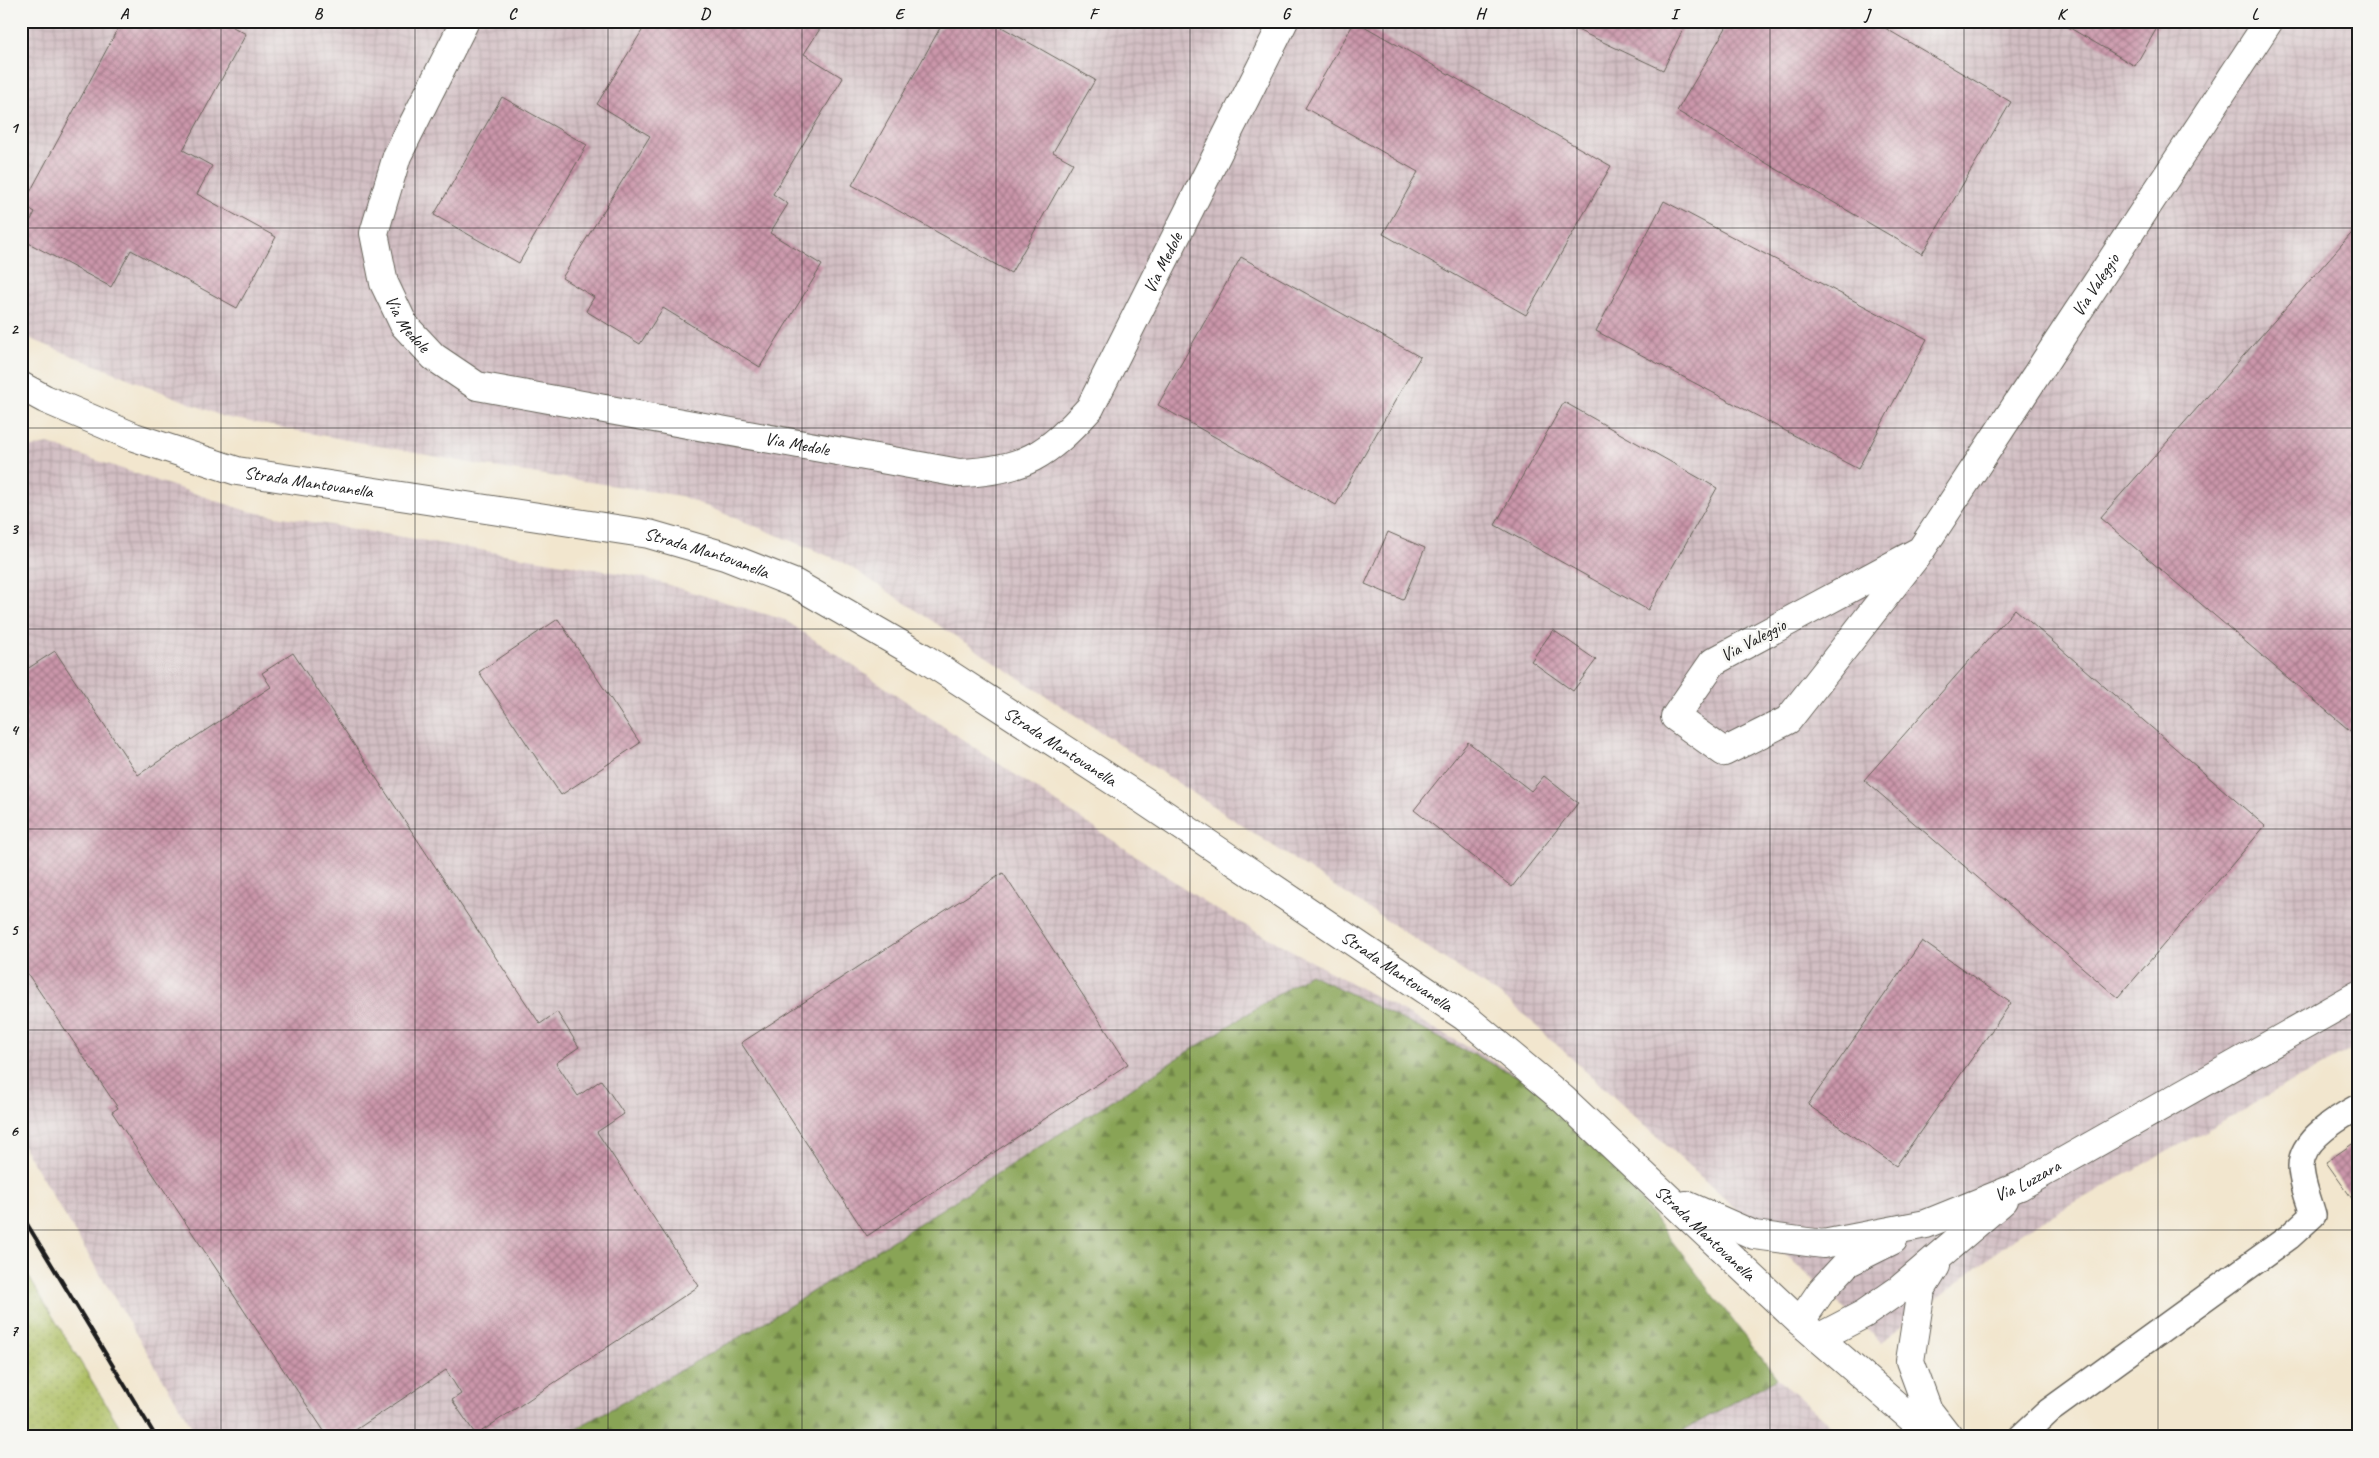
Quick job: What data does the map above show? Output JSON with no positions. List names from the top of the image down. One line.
{"streets":{"street":["Via Medole","Via Valeggio","Strada Mantovanella","Via Luzzara"]},"crossings":[["Strada Mantovanella","Via Luzzara"]],"grid":{"columns":["A","B","C","D","E","F","G","H","I","J","K","L"],"rows":["1","2","3","4","5","6","7"]}}
